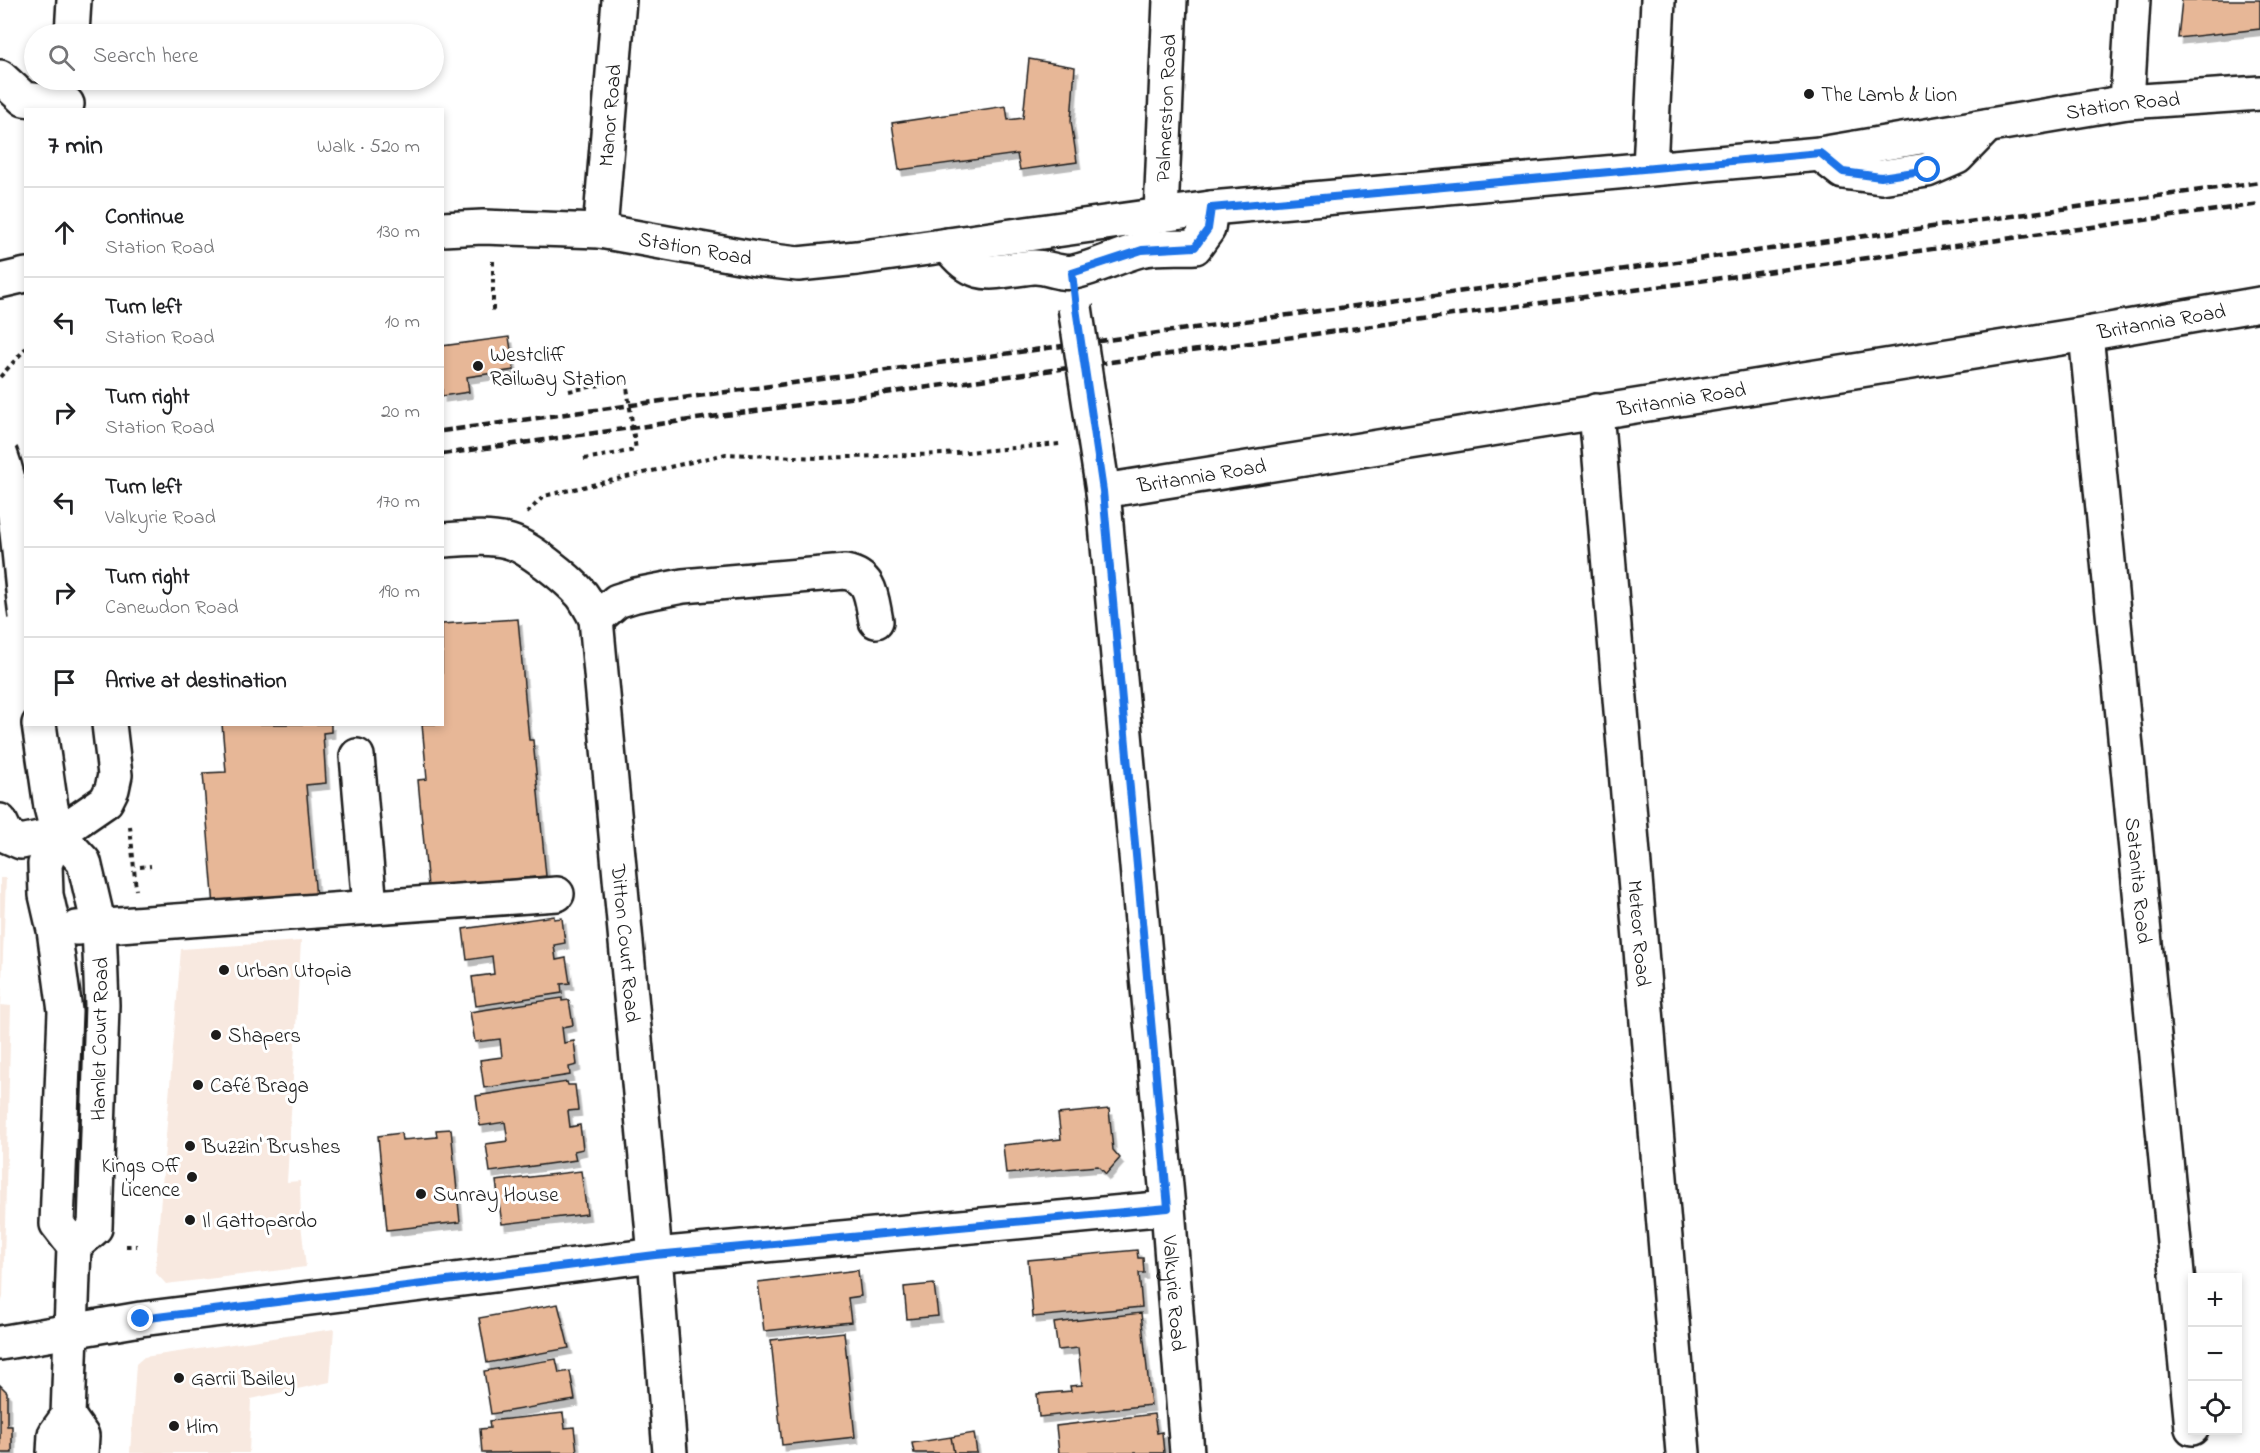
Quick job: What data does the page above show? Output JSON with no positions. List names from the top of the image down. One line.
{"streets":{"street":["Station Road","Palmerston Road","Manor Road","Britannia Road","Satanita Road","Meteor Road","Ditton Court Road","Hamlet Court Road","Valkyrie Road"]},"crossings":[["Station Road","Palmerston Road"],["Station Road","Manor Road"],["Britannia Road","Satanita Road"],["Britannia Road","Meteor Road"],["Britannia Road","Valkyrie Road"]],"places":["The Lamb & Lion","Westcliff Railway Station","Urban Utopia","Shapers","Café Braga","Buzzin' Brushes","Kings Off Licence","Sunray House","Il Gattopardo","Garrii Bailey","Him"],"page":{"search":"Search here","heading":["7 min","Walk · 520 m"],"list":[["Continue","Station Road","130 m"],["Turn left","Station Road","10 m"],["Turn right","Station Road","20 m"],["Turn left","Valkyrie Road","170 m"],["Turn right","Canewdon Road","190 m"],"Arrive at destination"],"map_buttons":["+","−"]}}
